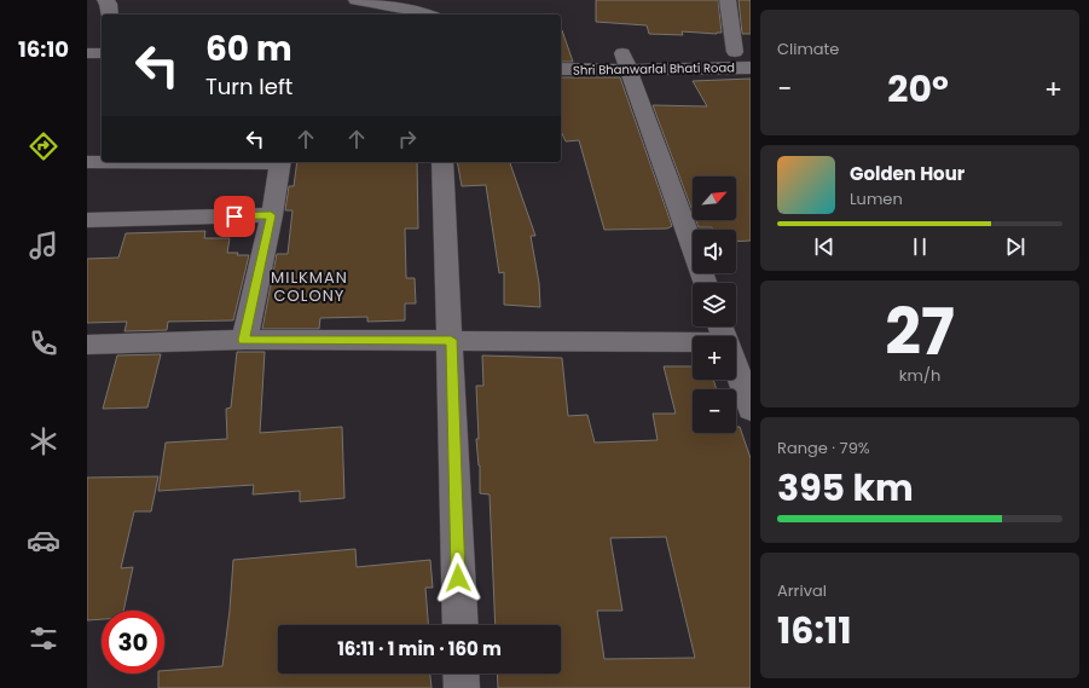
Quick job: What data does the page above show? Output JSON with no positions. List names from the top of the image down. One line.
{"streets":{"street":["Shri Bhanwarlal Bhati Road"]},"districts":["MILKMAN COLONY"],"north":"top right","page":{"tabs":"16:10","tile":["Climate",["27","km/h"],["Range · 79%","395 km"],["Arrival","16:11"]],"turn":["60 m","Turn left"],"heat":["−","20°","+"],"song":["Golden Hour","Lumen"],"map_buttons":["+","−"],"limit":"30","trip":"16:11 · 1 min · 160 m"}}
